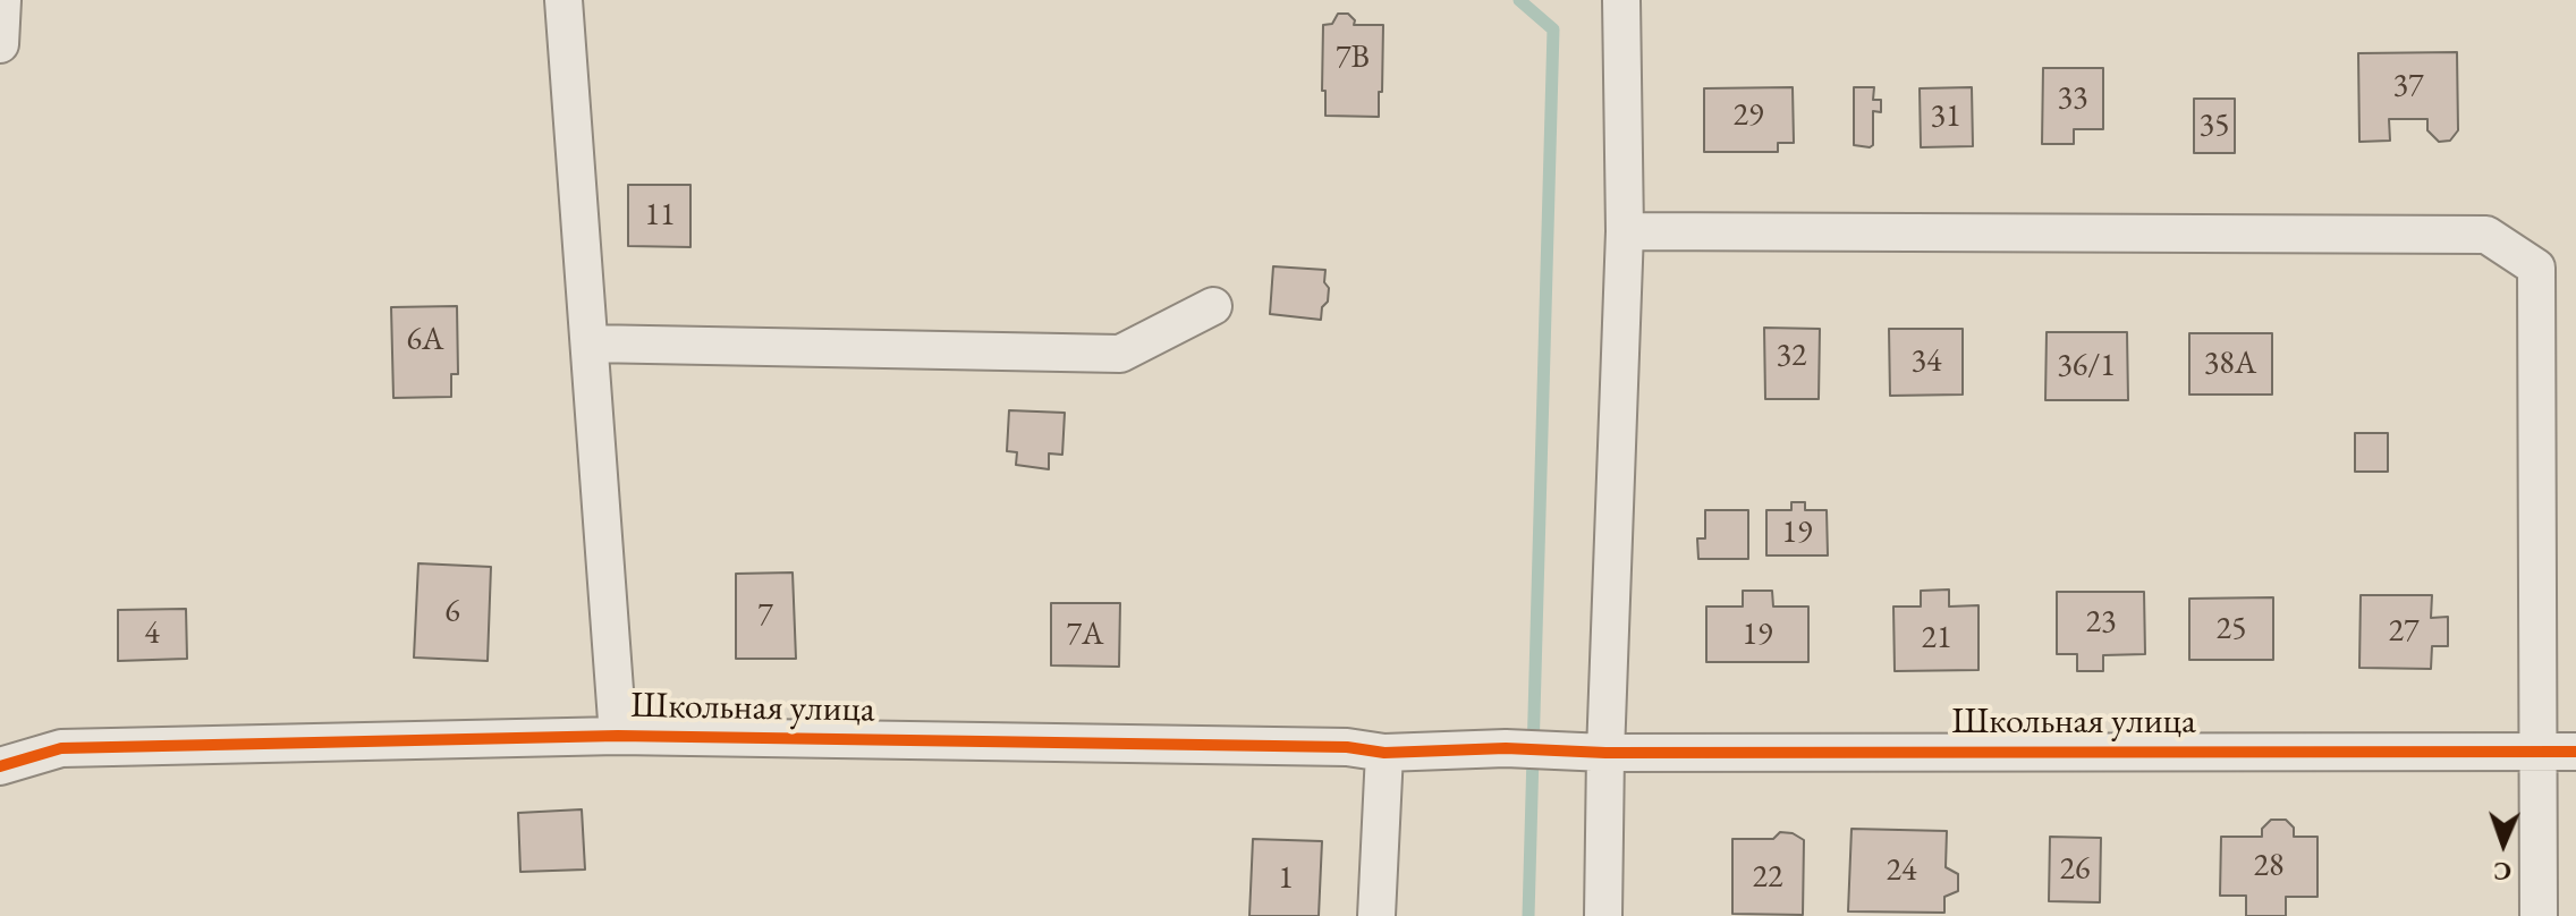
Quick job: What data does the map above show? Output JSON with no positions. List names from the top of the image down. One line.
{"streets":{"street":["Школьная улица"]},"house_numbers":["7В","37","33","29","31","35","11","6А","32","34","38А","36/1","19","6","7","23","25","27","4","7А","19","21","28","26","24","22","1"],"north":"bottom"}
